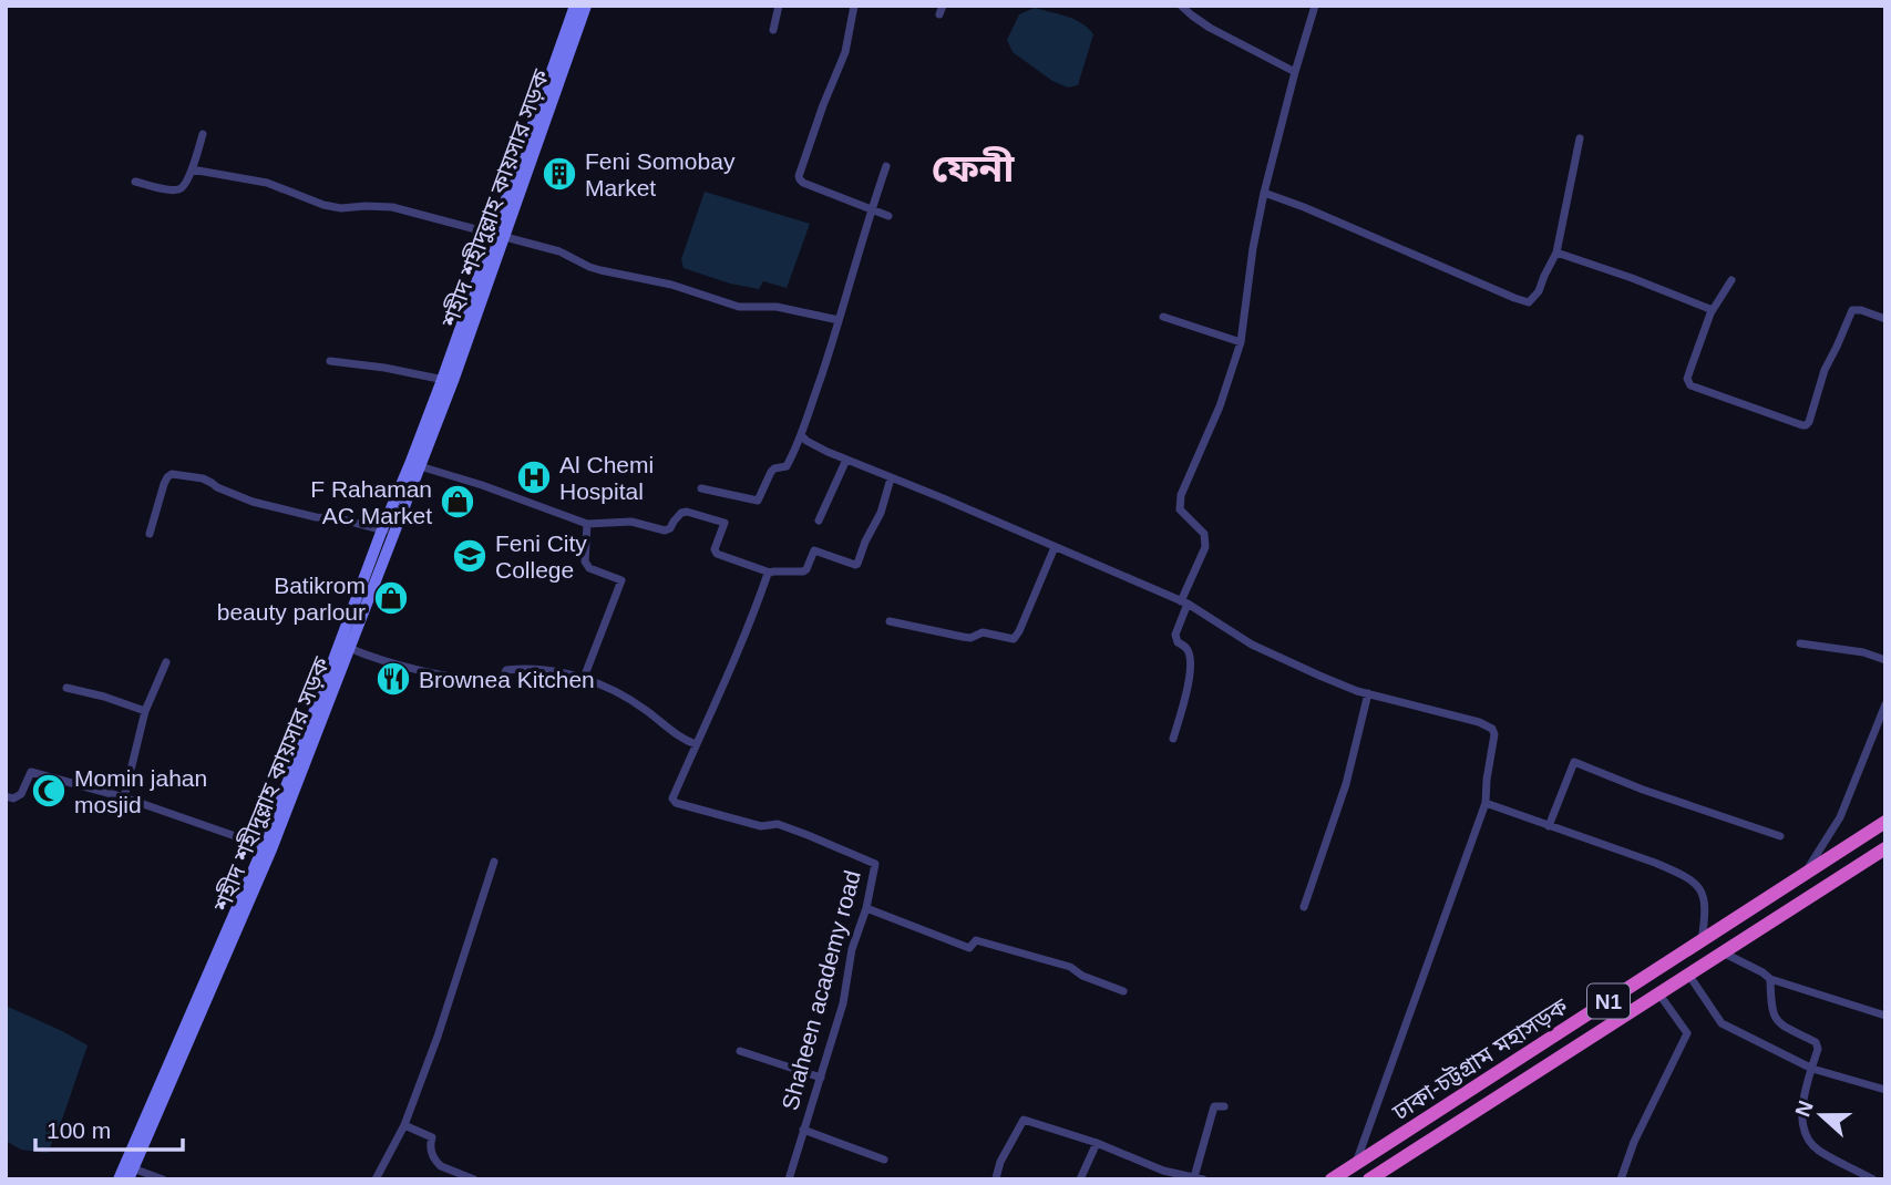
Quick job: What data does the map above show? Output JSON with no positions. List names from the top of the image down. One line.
{"streets":{"highway":["N1","ঢাকা-চট্টগ্রাম মহাসড়ক"],"main road":["শহীদ শহীদুল্লাহ কায়সার সড়ক"],"street":["Shaheen academy road"]},"districts":["ফেনী"],"places":{"building":["Feni Somobay Market"],"hospital":["Al Chemi Hospital"],"shop":["F Rahaman AC Market","Batikrom beauty parlour"],"school or university":["Feni City College"],"restaurant":["Brownea Kitchen"],"mosque":["Momin jahan mosjid"]},"scale_bar":"100 m","north":"left"}
